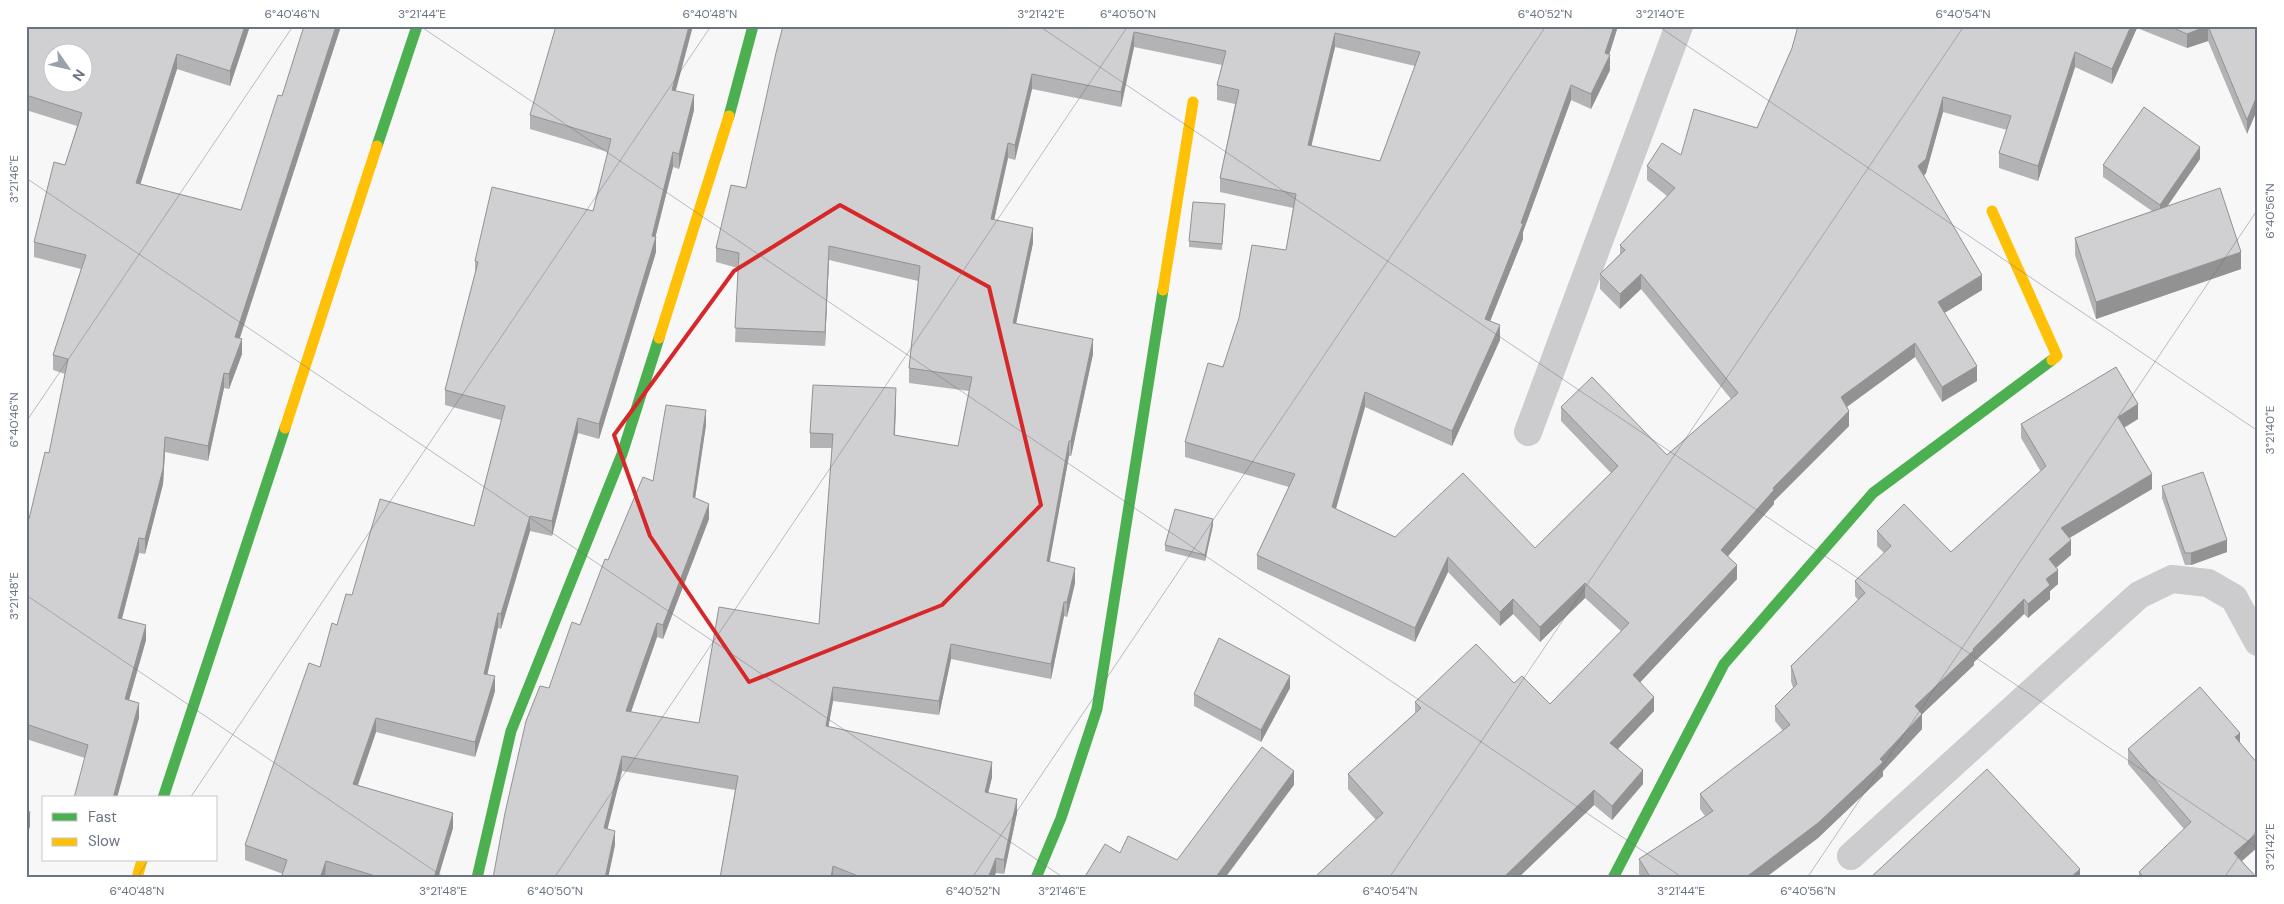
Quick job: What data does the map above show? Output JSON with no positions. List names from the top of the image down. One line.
{"legend":["Fast","Slow"],"north":"bottom right","coordinates":["6°40'46\"N","3°21'44\"E","6°40'48\"N","3°21'42\"E","6°40'50\"N","6°40'52\"N","3°21'40\"E","6°40'54\"N","3°21'46\"E","6°40'56\"N","3°21'48\"E"]}
